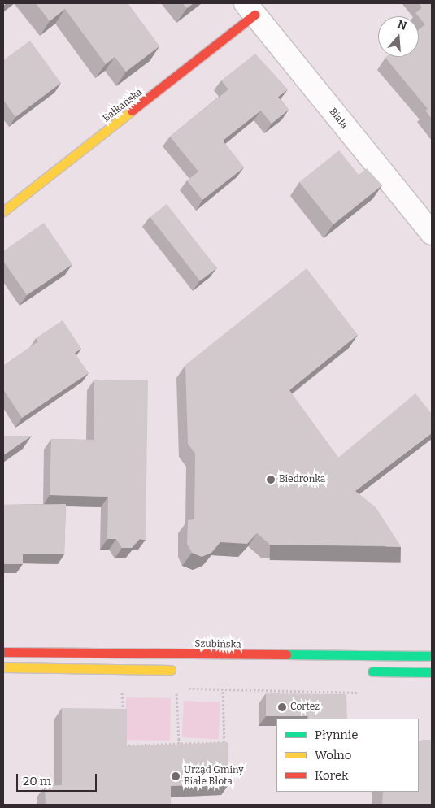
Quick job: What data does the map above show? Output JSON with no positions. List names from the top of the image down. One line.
{"streets":{"main road":["Bałkańska","Szubińska"],"street":["Biała"]},"crossings":[["Bałkańska","Biała"]],"places":["Biedronka","Cortez","Urząd Gminy Białe Błota"],"legend":["Płynnie","Wolno","Korek"],"scale_bar":"20 m","north":"top"}
